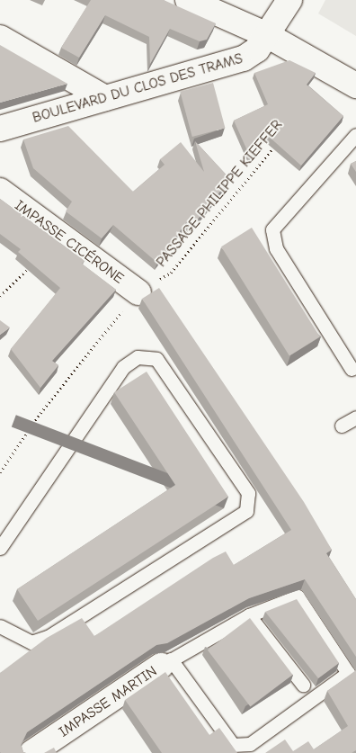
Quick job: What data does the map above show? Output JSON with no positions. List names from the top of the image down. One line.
{"streets":{"street":["BOULEVARD DU CLOS DES TRAMS","IMPASSE CICÉRONE","IMPASSE MARTIN"],"path":["PASSAGE PHILIPPE KIEFFER"]},"crossings":[["PASSAGE PHILIPPE KIEFFER","IMPASSE CICÉRONE"]]}
